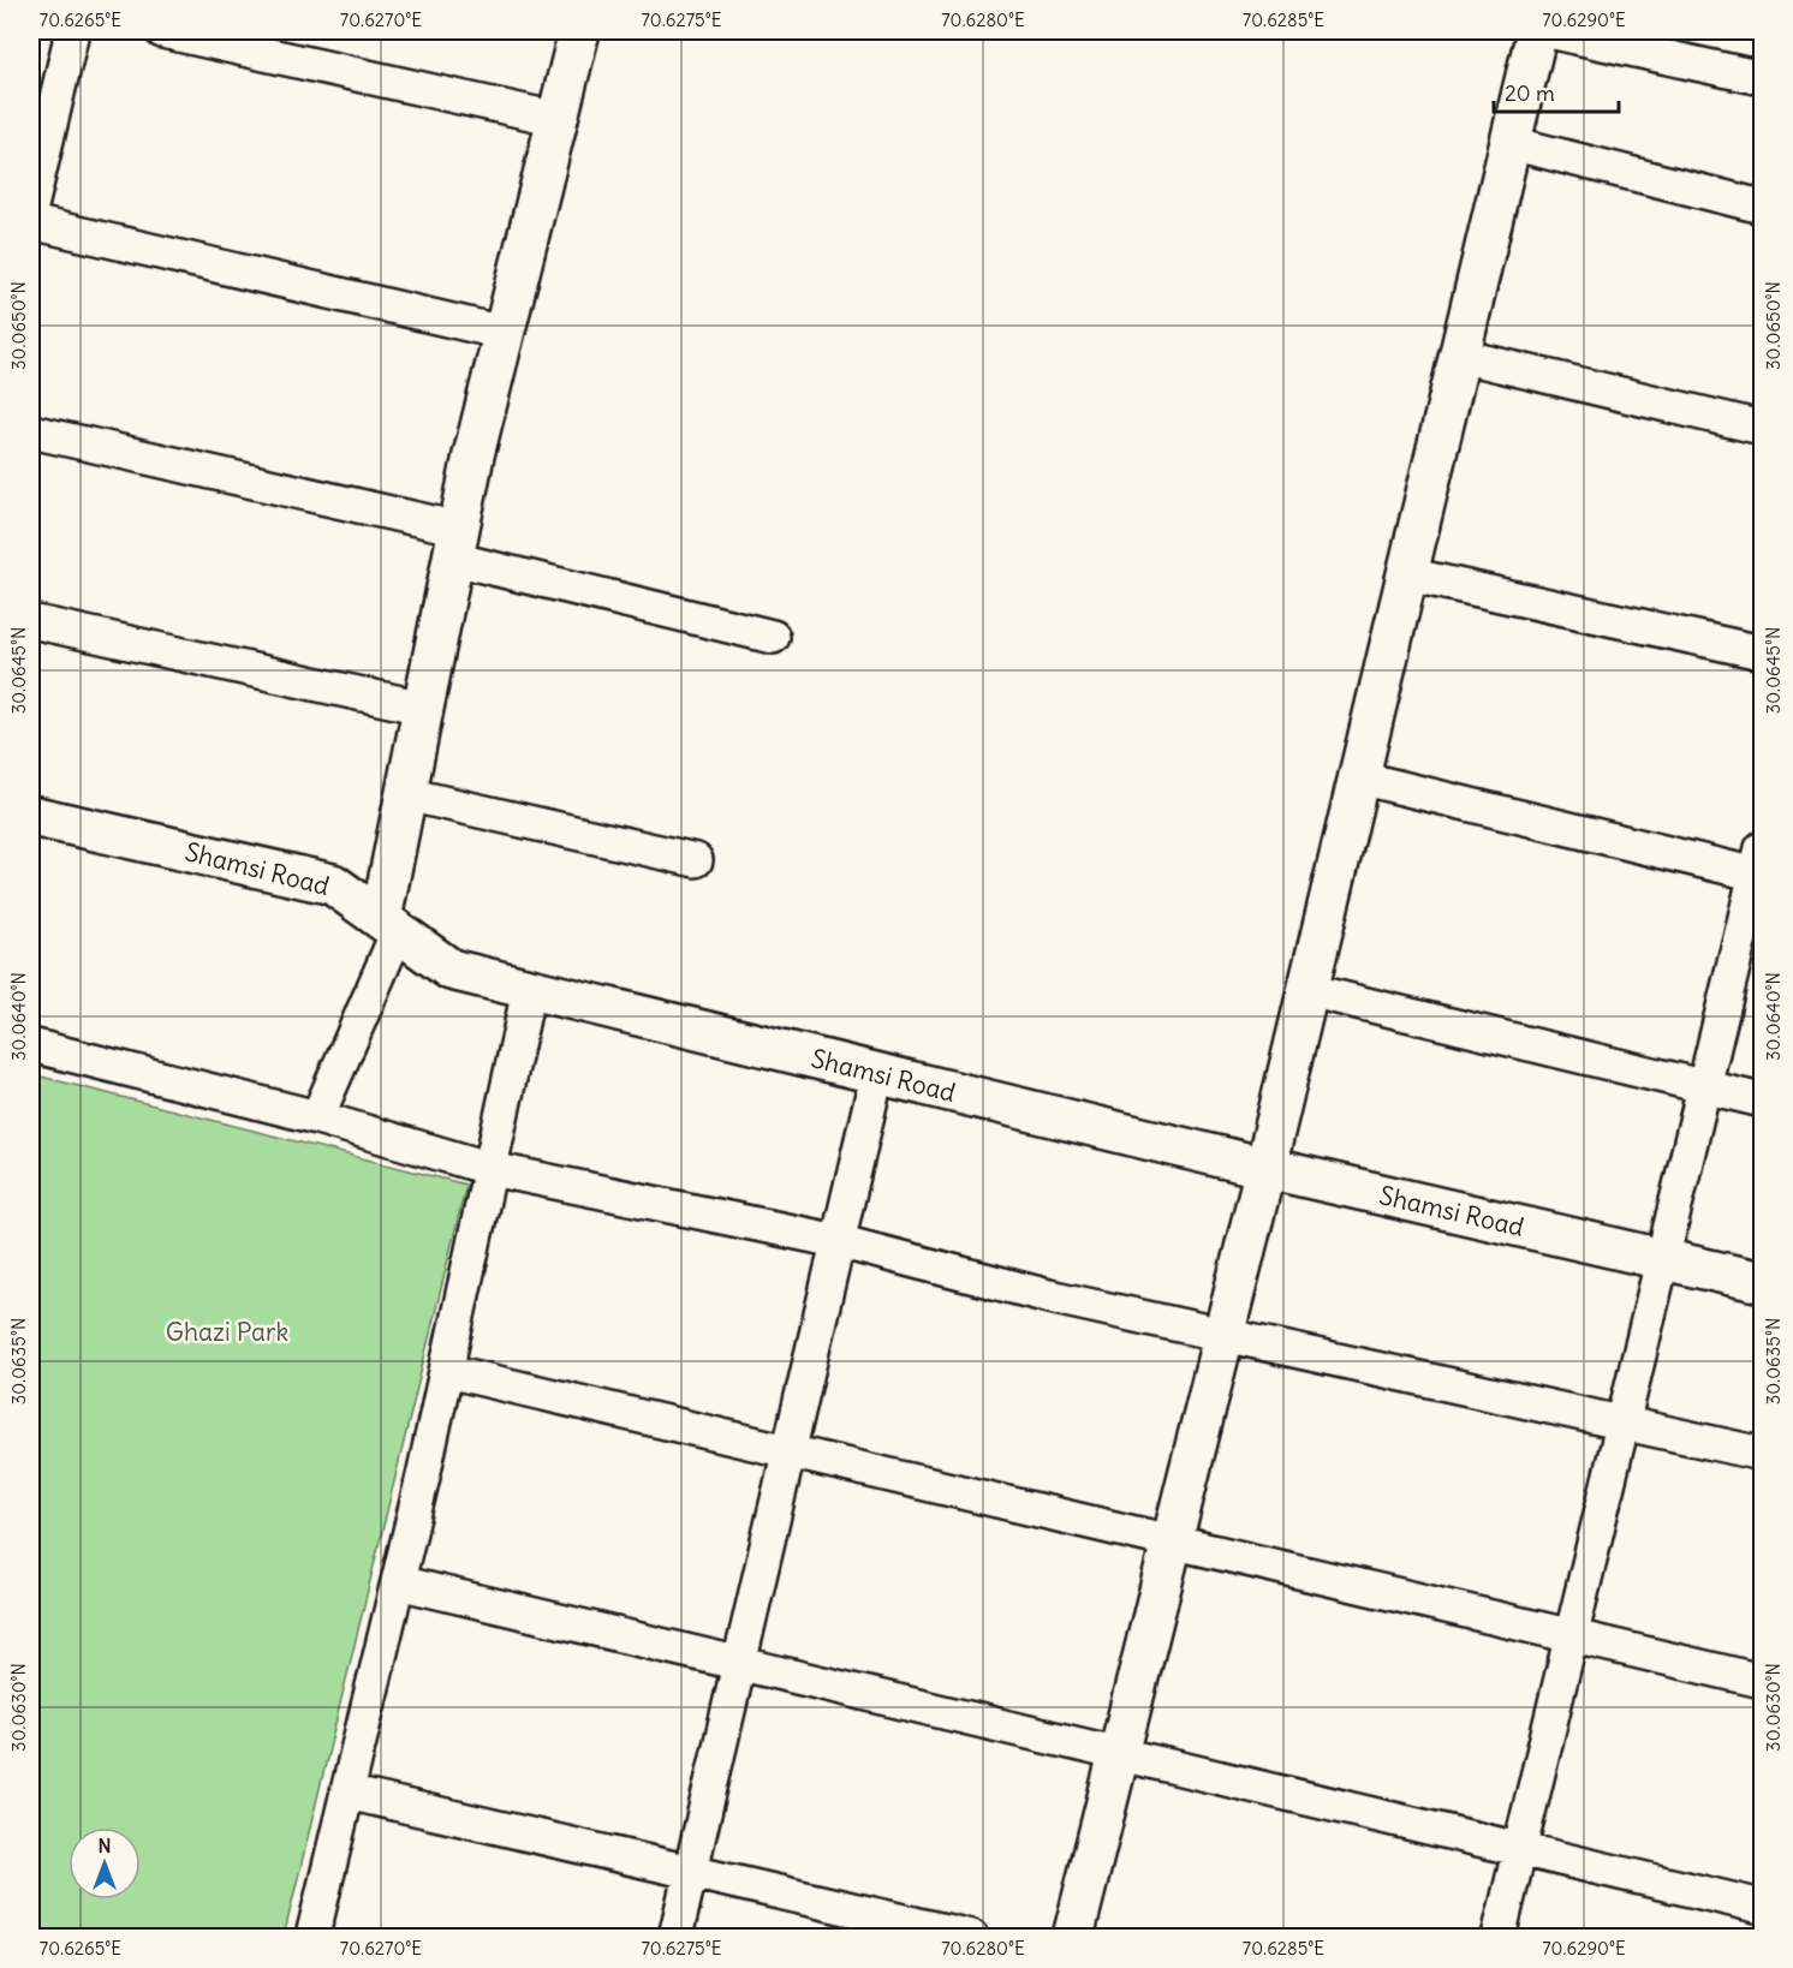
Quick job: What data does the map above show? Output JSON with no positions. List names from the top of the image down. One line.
{"streets":{"street":["Shamsi Road"]},"parks":["Ghazi Park"],"scale_bar":"20 m","north":"top","coordinates":["70.6265°E","70.6270°E","70.6275°E","70.6280°E","70.6285°E","70.6290°E","30.0650°N","30.0645°N","30.0640°N","30.0635°N","30.0630°N"]}
